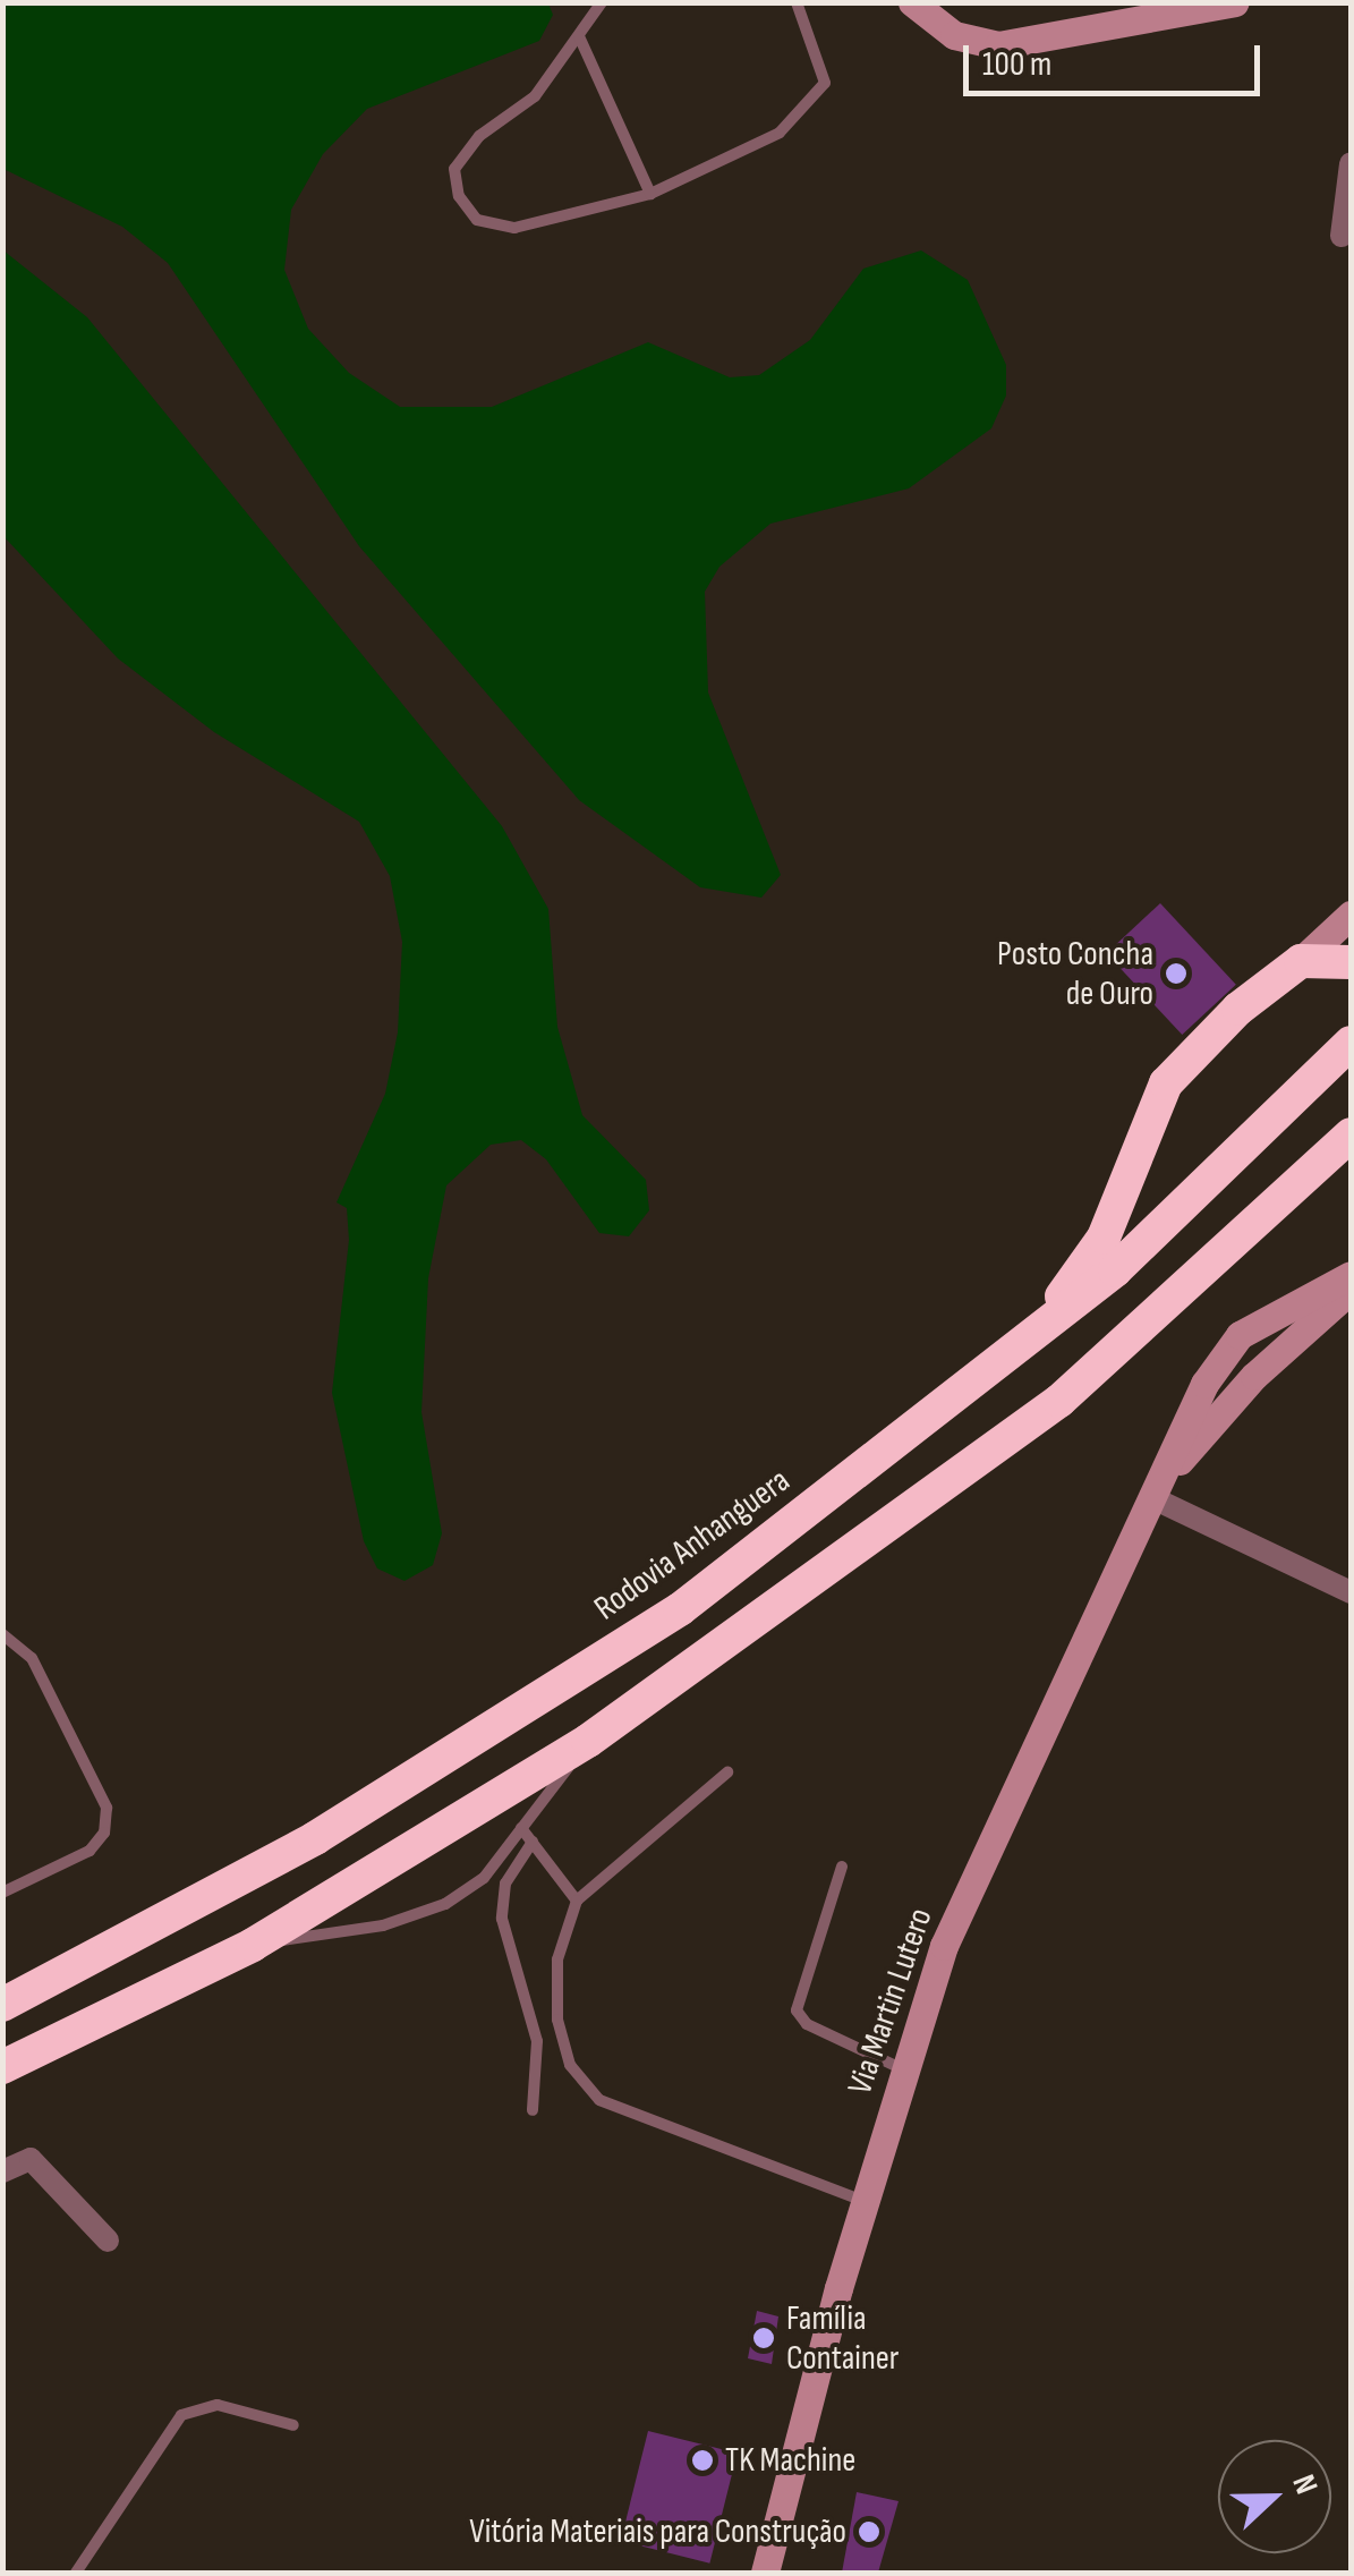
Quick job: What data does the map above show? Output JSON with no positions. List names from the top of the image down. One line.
{"streets":{"highway":["Rodovia Anhanguera"],"street":["Via Martin Lutero"]},"places":["Posto Concha de Ouro","Família Container","TK Machine","Vitória Materiais para Construção"],"scale_bar":"100 m","north":"right"}
